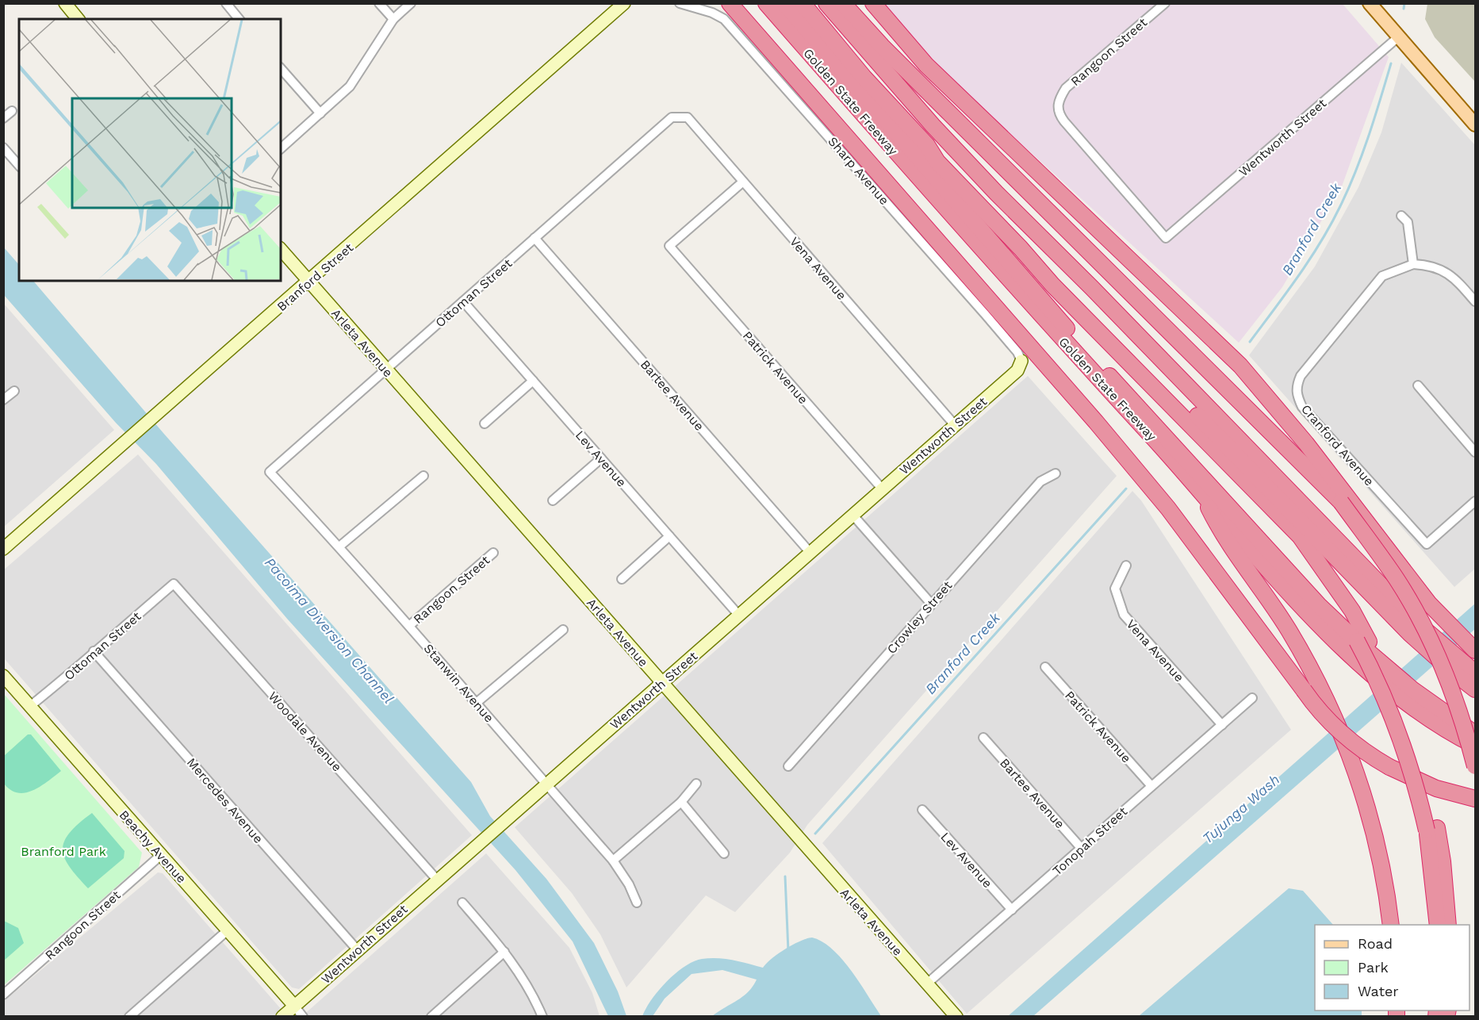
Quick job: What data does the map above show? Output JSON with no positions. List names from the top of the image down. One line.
{"streets":{"highway":["Golden State Freeway"],"main road":["Wentworth Street","Branford Street","Arleta Avenue","Beachy Avenue"],"street":["Rangoon Street","Sharp Avenue","Vena Avenue","Ottoman Street","Patrick Avenue","Bartee Avenue","Cranford Avenue","Lev Avenue","Crowley Street","Stanwin Avenue","Woodale Avenue","Mercedes Avenue","Tonopah Street"]},"crossings":[["Rangoon Street","Wentworth Street"],["Rangoon Street","Stanwin Avenue"],["Rangoon Street","Beachy Avenue"],["Wentworth Street","Sharp Avenue"],["Wentworth Street","Vena Avenue"],["Wentworth Street","Arleta Avenue"],["Wentworth Street","Patrick Avenue"],["Wentworth Street","Bartee Avenue"],["Wentworth Street","Lev Avenue"],["Wentworth Street","Stanwin Avenue"],["Wentworth Street","Woodale Avenue"],["Wentworth Street","Mercedes Avenue"],["Wentworth Street","Beachy Avenue"],["Vena Avenue","Ottoman Street"],["Vena Avenue","Patrick Avenue"],["Vena Avenue","Tonopah Street"],["Branford Street","Arleta Avenue"],["Ottoman Street","Arleta Avenue"],["Ottoman Street","Bartee Avenue"],["Ottoman Street","Lev Avenue"],["Ottoman Street","Stanwin Avenue"],["Ottoman Street","Woodale Avenue"],["Ottoman Street","Mercedes Avenue"],["Ottoman Street","Beachy Avenue"],["Arleta Avenue","Tonopah Street"],["Patrick Avenue","Tonopah Street"],["Bartee Avenue","Tonopah Street"],["Lev Avenue","Tonopah Street"]],"water":["Branford Creek","Pacoima Diversion Channel","Tujunga Wash"],"parks":["Branford Park"],"legend":["Road","Park","Water"]}
